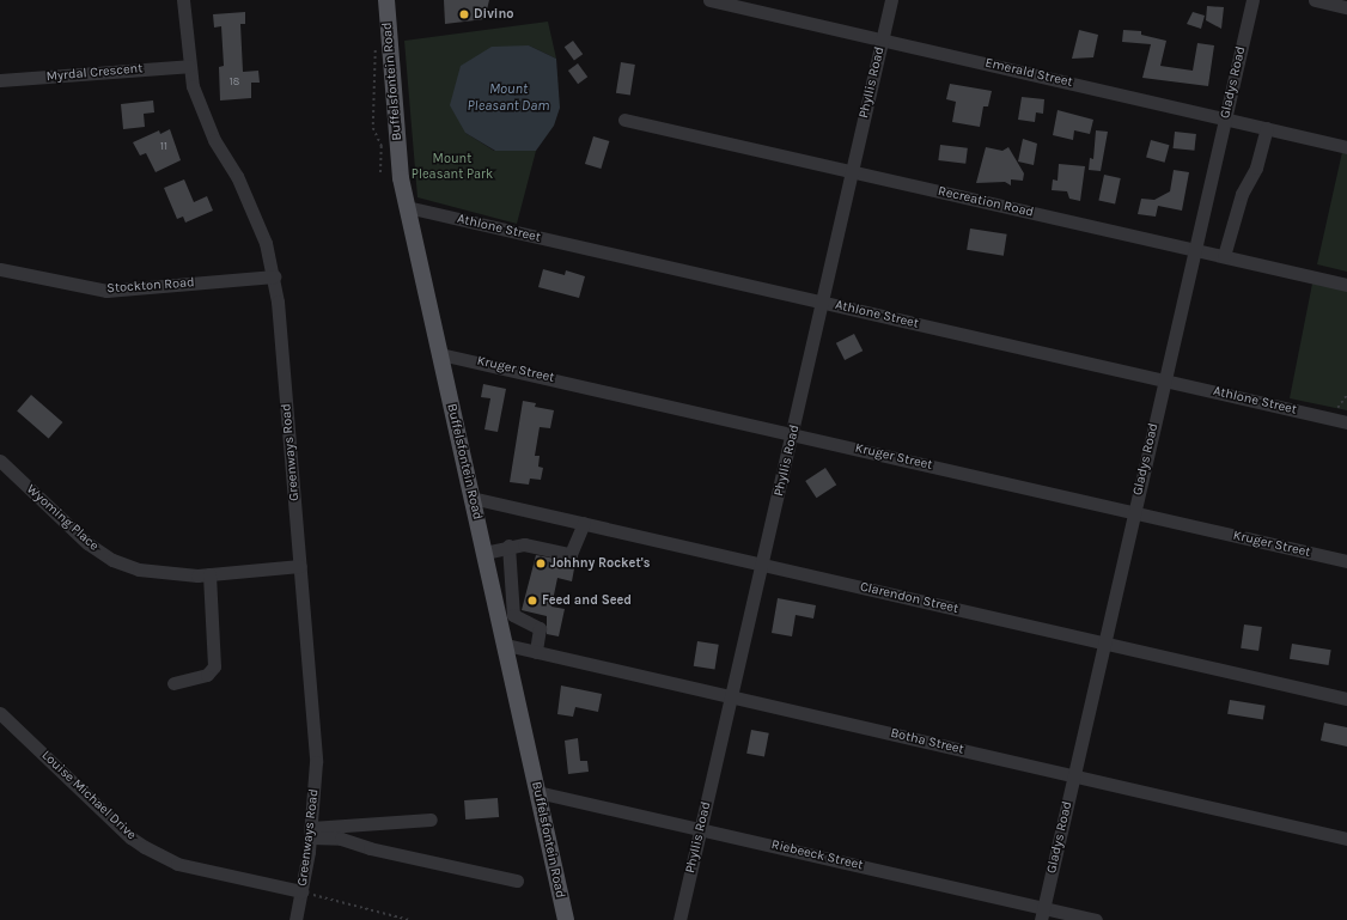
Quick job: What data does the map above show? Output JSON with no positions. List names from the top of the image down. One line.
{"streets":{"main road":["Buffelsfontein Road"],"street":["Myrdal Crescent","Emerald Street","Phyllis Road","Gladys Road","Recreation Road","Athlone Street","Stockton Road","Kruger Street","Greenways Road","Wyoming Place","Clarendon Street","Botha Street","Louise Michael Drive","Riebeeck Street"]},"crossings":[["Myrdal Crescent","Greenways Road"],["Emerald Street","Phyllis Road"],["Emerald Street","Gladys Road"],["Buffelsfontein Road","Athlone Street"],["Buffelsfontein Road","Kruger Street"],["Buffelsfontein Road","Clarendon Street"],["Buffelsfontein Road","Botha Street"],["Buffelsfontein Road","Riebeeck Street"],["Phyllis Road","Recreation Road"],["Phyllis Road","Athlone Street"],["Phyllis Road","Kruger Street"],["Phyllis Road","Clarendon Street"],["Phyllis Road","Botha Street"],["Phyllis Road","Riebeeck Street"],["Gladys Road","Recreation Road"],["Gladys Road","Athlone Street"],["Gladys Road","Kruger Street"],["Gladys Road","Clarendon Street"],["Gladys Road","Botha Street"],["Gladys Road","Riebeeck Street"],["Stockton Road","Greenways Road"],["Greenways Road","Wyoming Place"],["Greenways Road","Louise Michael Drive"]],"water":["Mount Pleasant Dam"],"parks":["Mount Pleasant Park"],"places":["Divino","Johhny Rocket's","Feed and Seed"],"house_numbers":["18","11"]}
